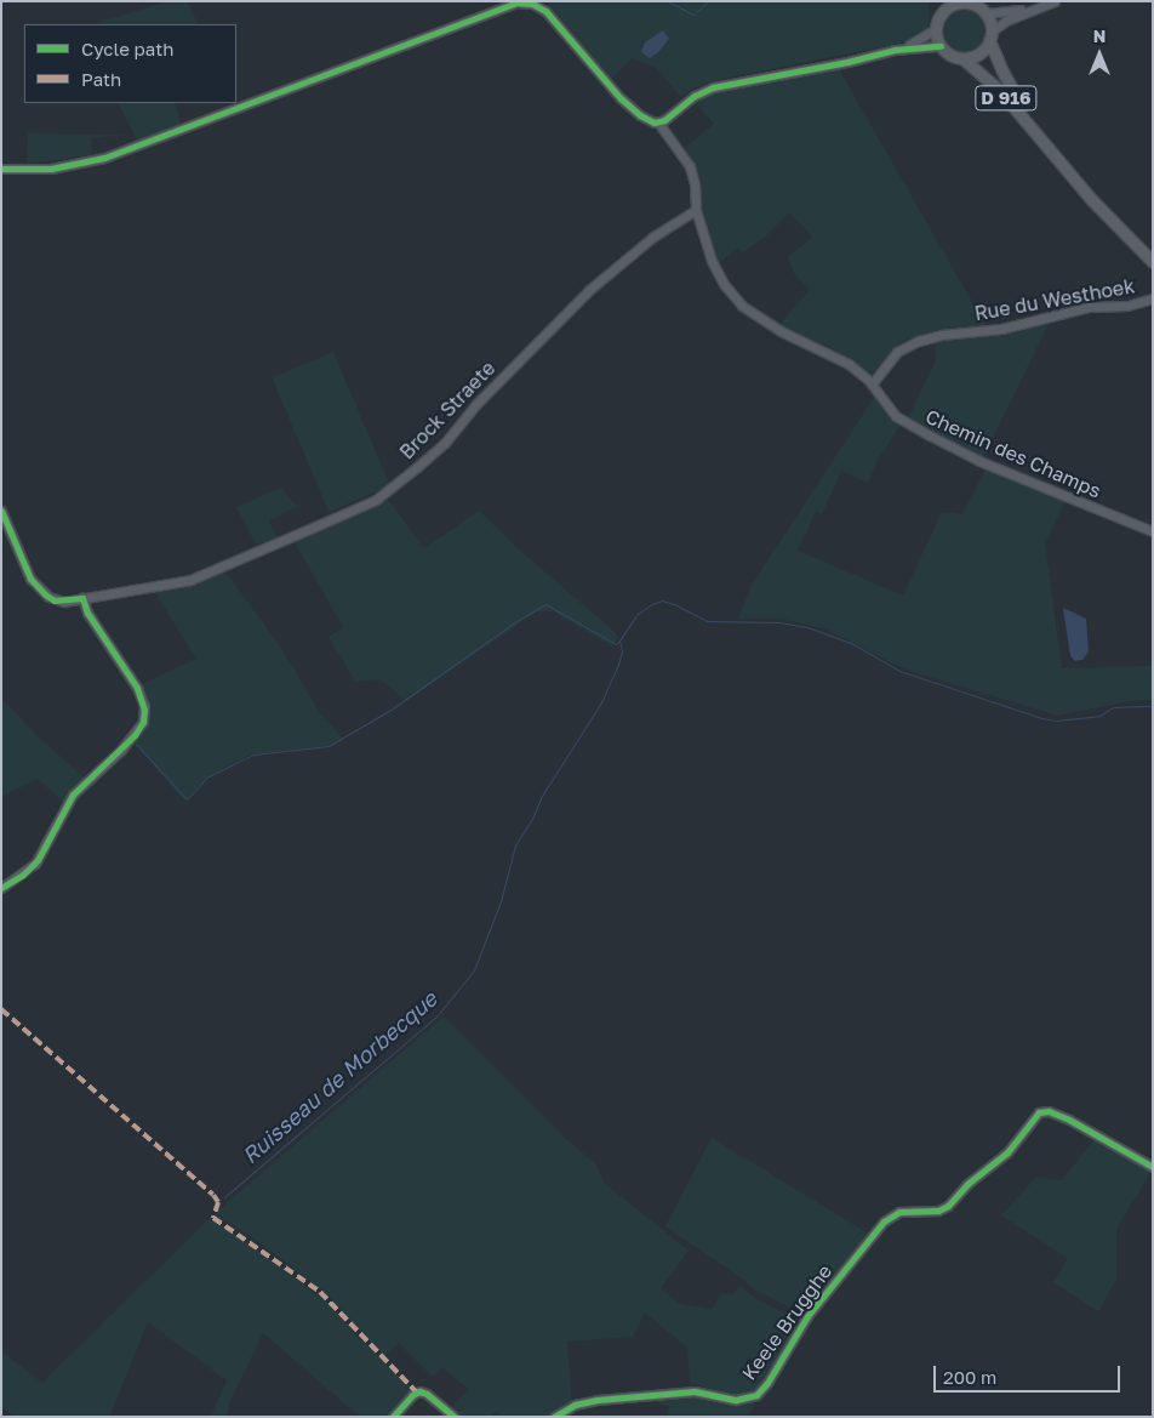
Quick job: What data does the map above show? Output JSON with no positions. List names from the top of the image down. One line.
{"streets":{"main road":["D 916"],"street":["Rue du Westhoek","Brock Straete","Chemin des Champs","Keele Brugghe"]},"crossings":[["Rue du Westhoek","Chemin des Champs"],["Brock Straete","Chemin des Champs"]],"water":["Ruisseau de Morbecque"],"legend":["Cycle path","Path"],"scale_bar":"200 m","north":"top"}
